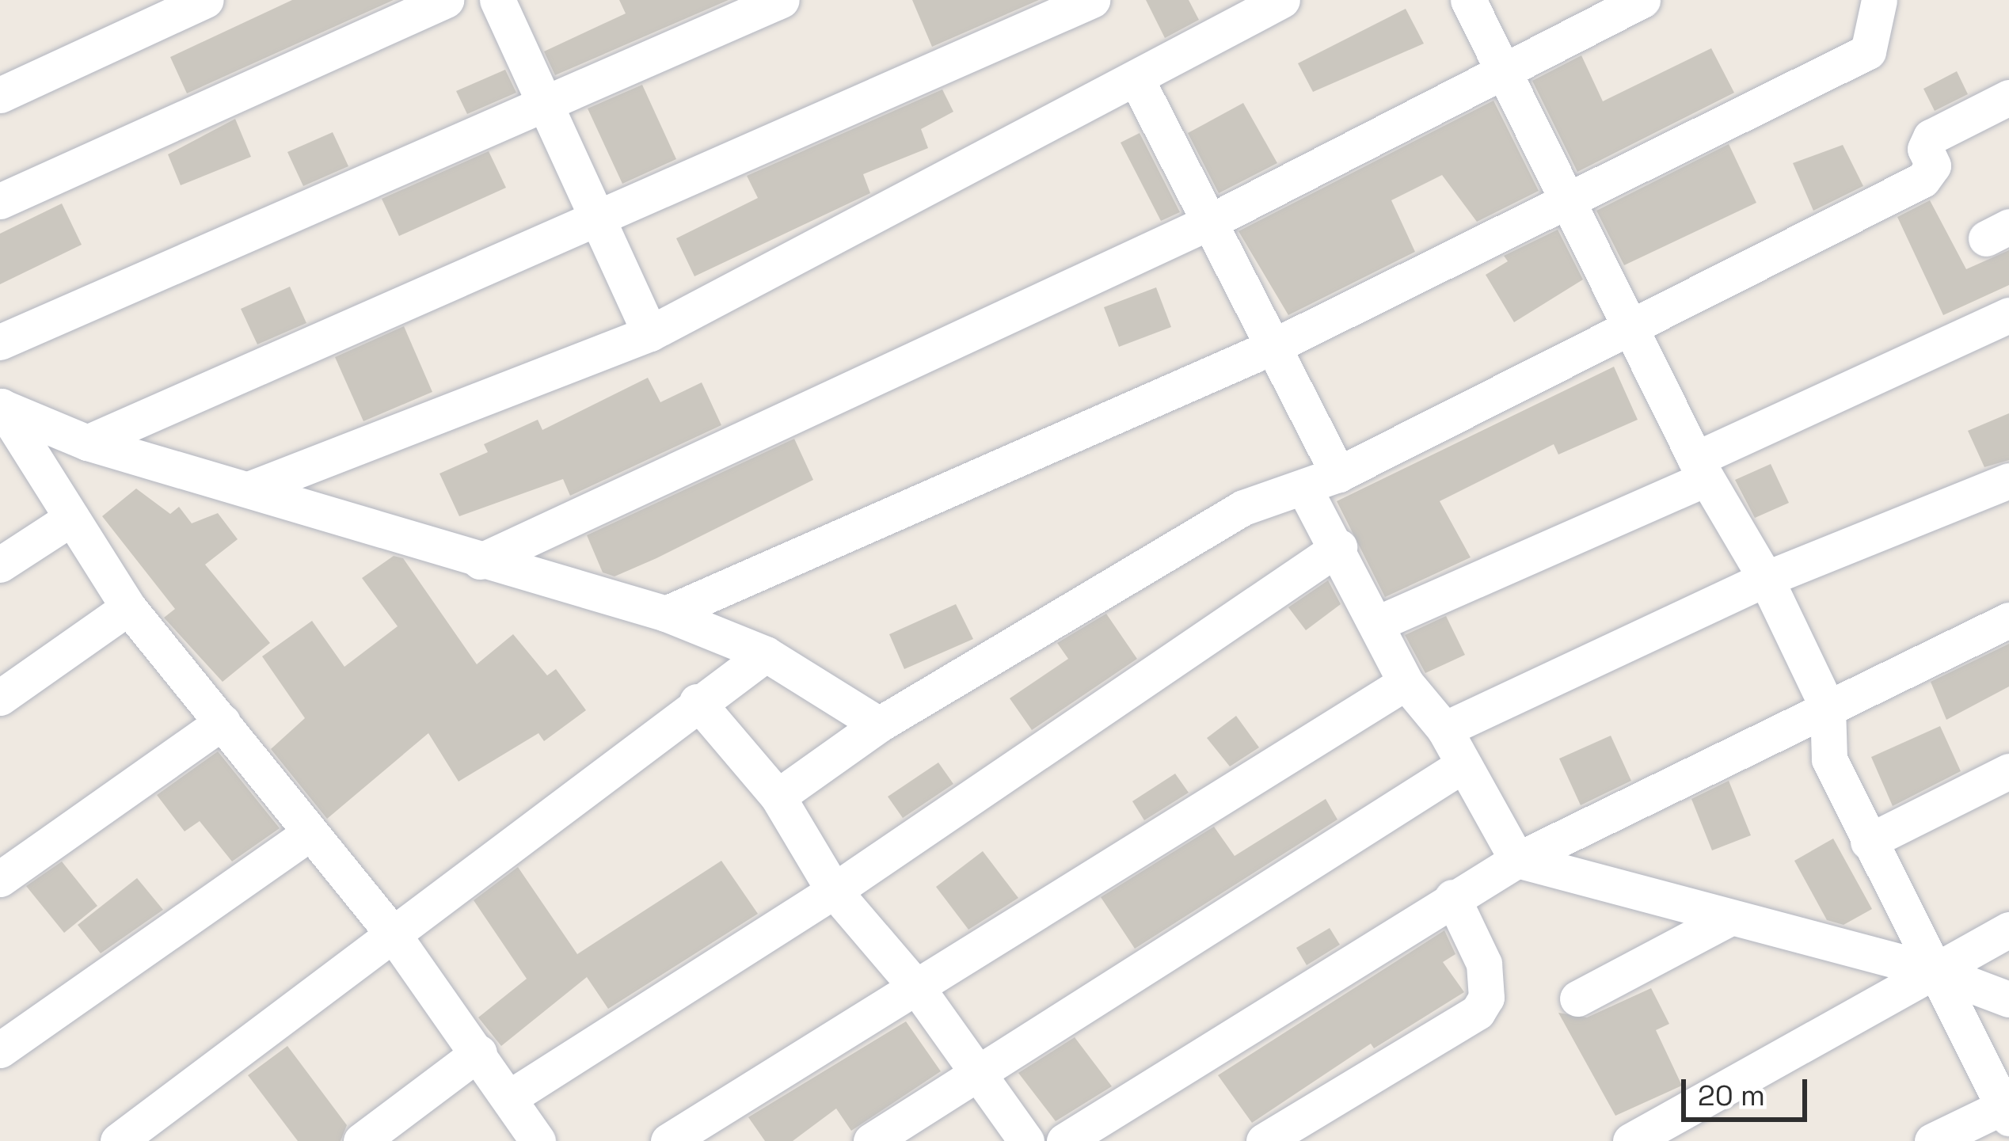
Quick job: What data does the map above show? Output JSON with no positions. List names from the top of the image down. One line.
{"scale_bar":"20 m"}
